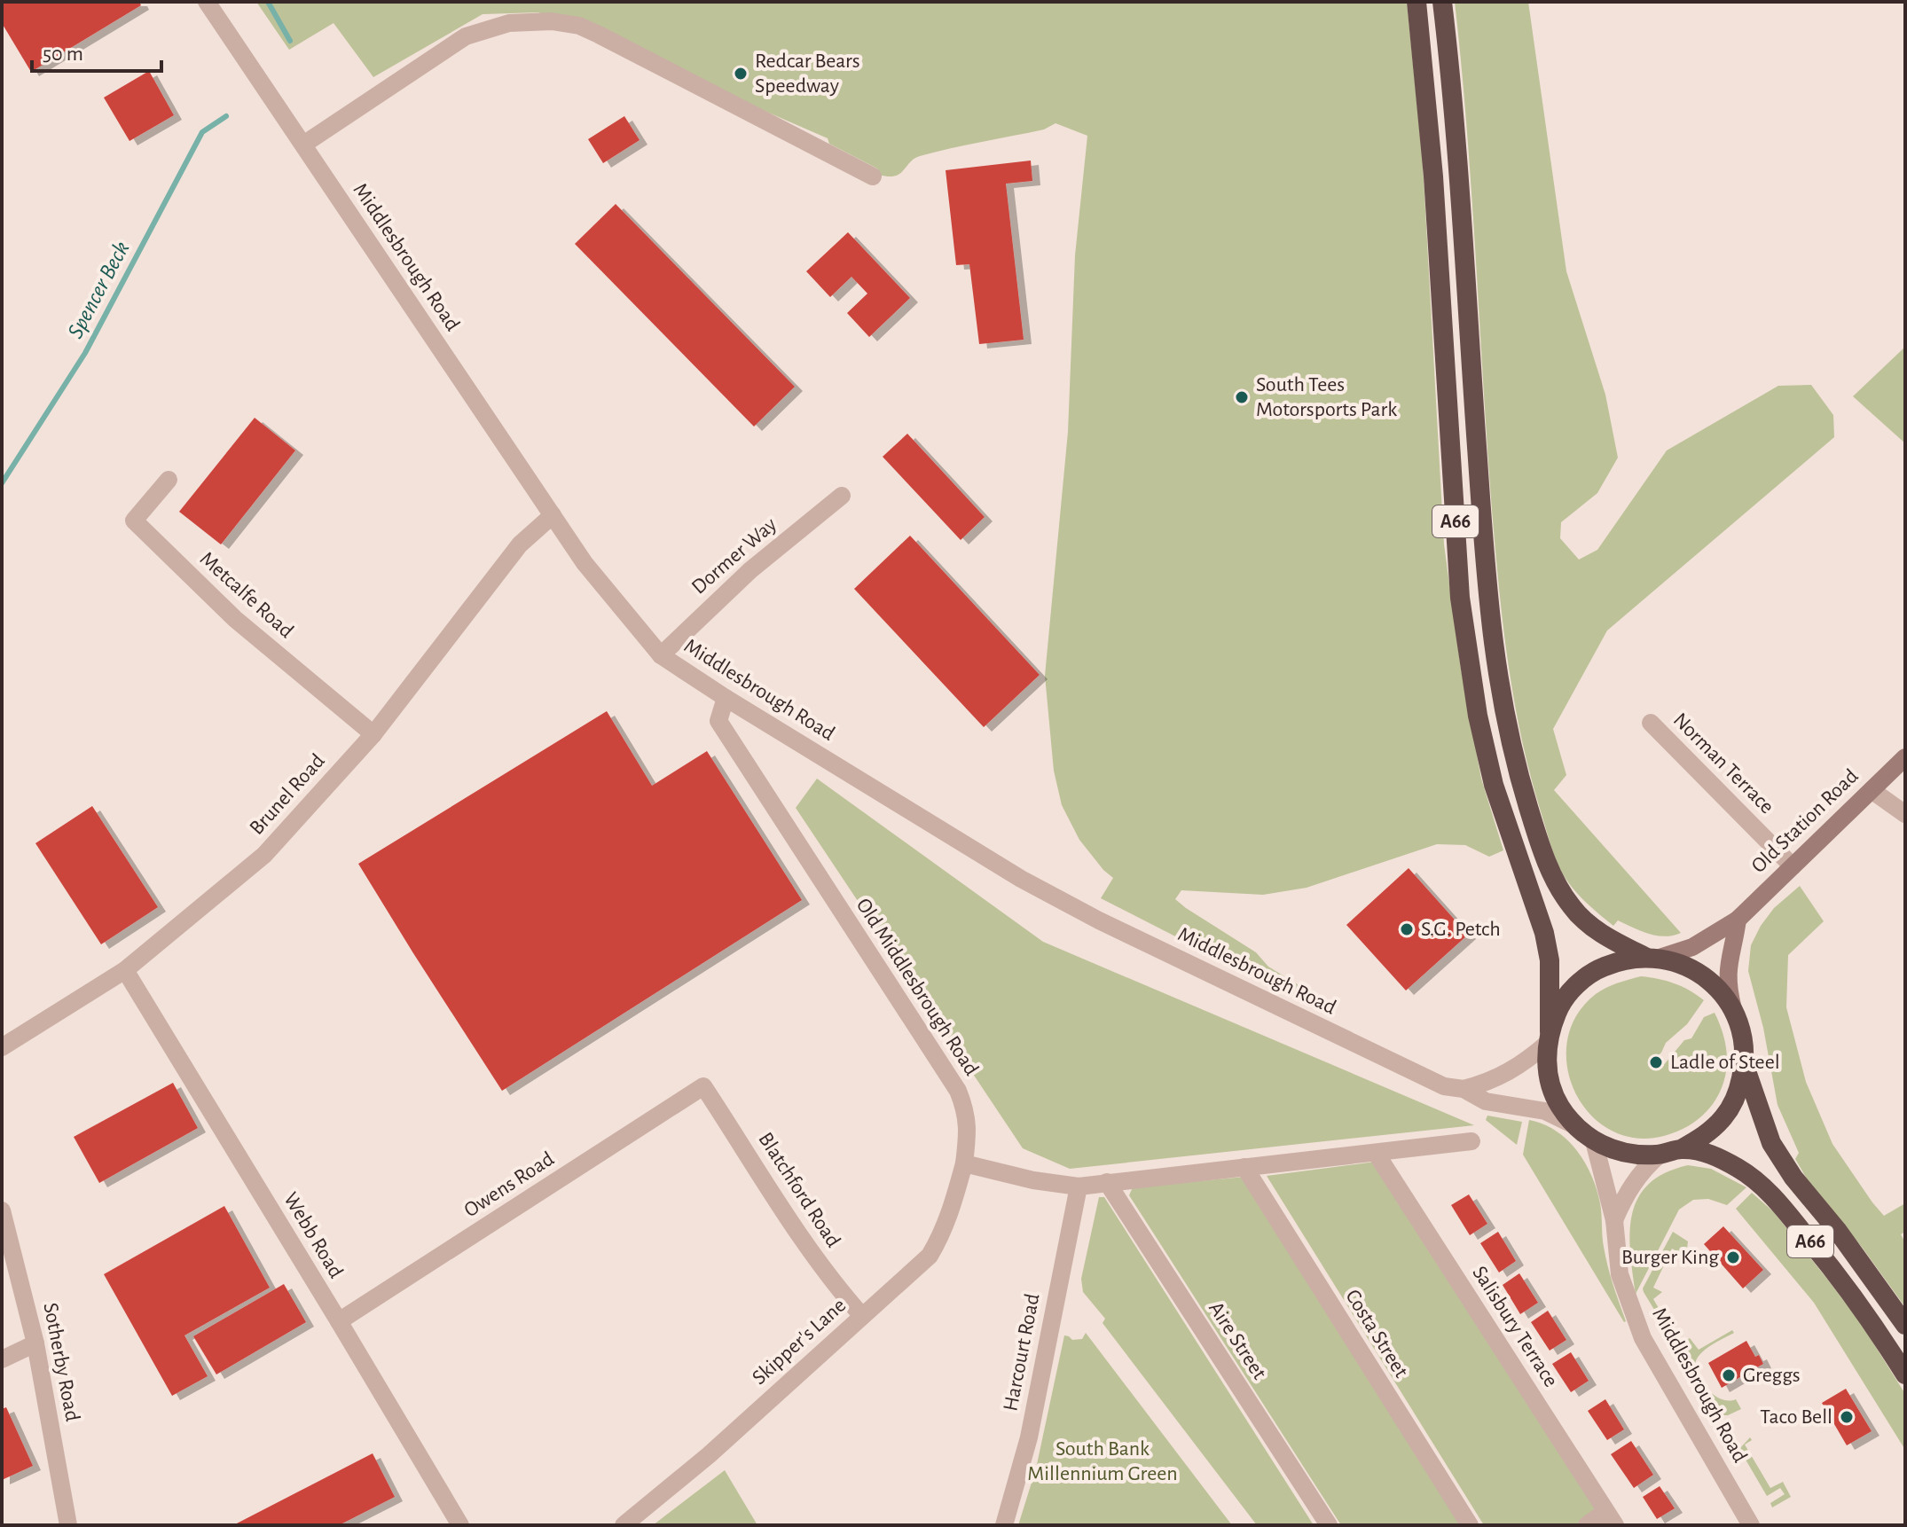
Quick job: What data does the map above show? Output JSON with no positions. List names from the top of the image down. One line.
{"streets":{"highway":["A66"],"main road":["Old Station Road"],"street":["Middlesbrough Road","Dormer Way","Metcalfe Road","Norman Terrace","Brunel Road","Old Middlesbrough Road","Owens Road","Blatchford Road","Webb Road","Salisbury Terrace","Costa Street","Aire Street","Skipper's Lane","Harcourt Road","Sotherby Road"]},"crossings":[["Middlesbrough Road","A66"],["Middlesbrough Road","Dormer Way"],["Middlesbrough Road","Brunel Road"],["Middlesbrough Road","Old Station Road"],["Middlesbrough Road","Old Middlesbrough Road"],["A66","Old Station Road"],["Metcalfe Road","Brunel Road"],["Norman Terrace","Old Station Road"],["Brunel Road","Webb Road"],["Old Middlesbrough Road","Skipper's Lane"],["Owens Road","Blatchford Road"],["Owens Road","Webb Road"],["Blatchford Road","Skipper's Lane"]],"water":["Spencer Beck"],"parks":["South Bank Millennium Green"],"places":["Redcar Bears Speedway","South Tees Motorsports Park","S.G. Petch","Ladle of Steel","Burger King","Greggs","Taco Bell"],"scale_bar":"50 m"}
